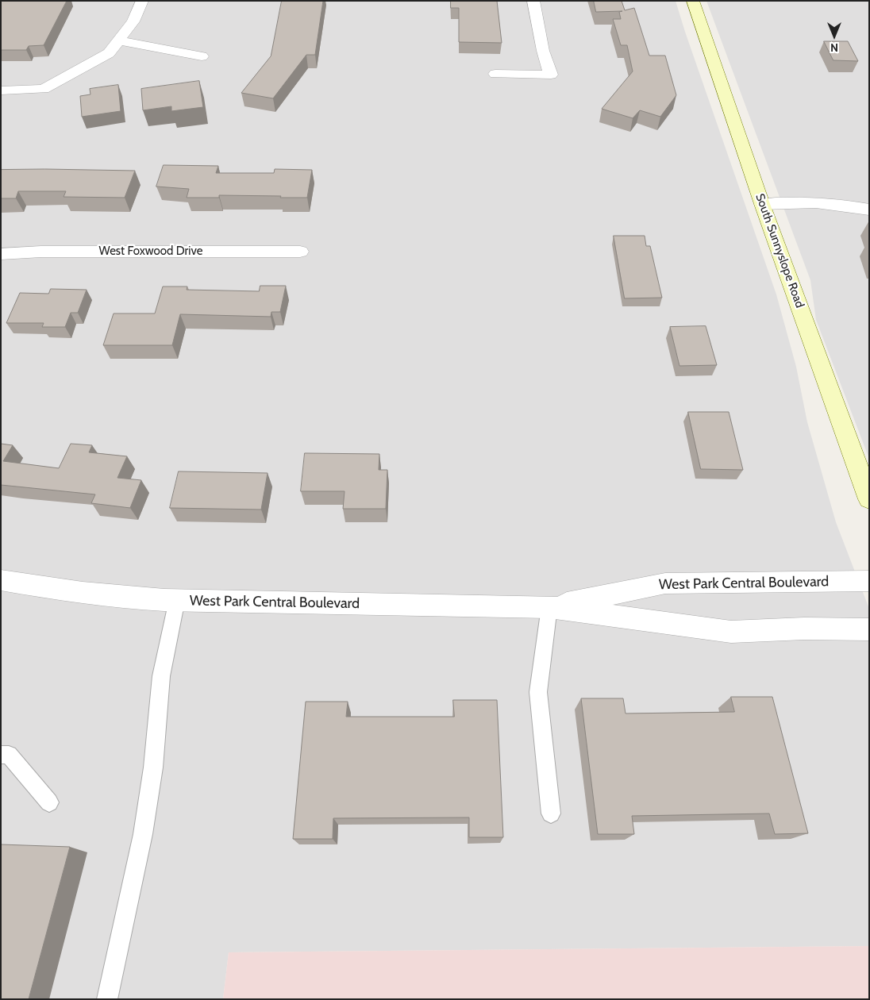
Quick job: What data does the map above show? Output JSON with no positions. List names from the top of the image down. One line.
{"streets":{"street":["South Sunnyslope Road","West Foxwood Drive","West Park Central Boulevard"]},"north":"bottom"}
